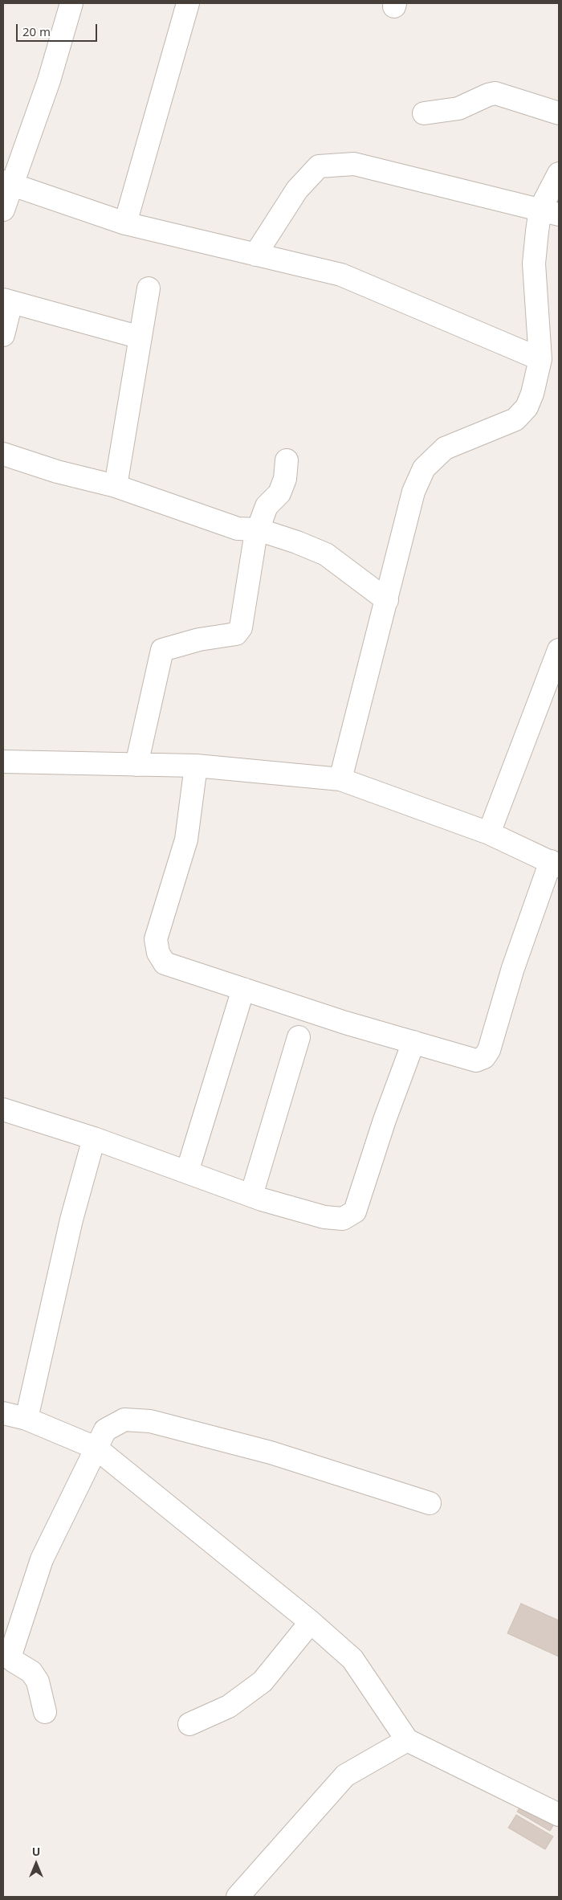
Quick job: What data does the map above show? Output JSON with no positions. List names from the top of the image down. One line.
{"scale_bar":"20 m","north":"top"}
